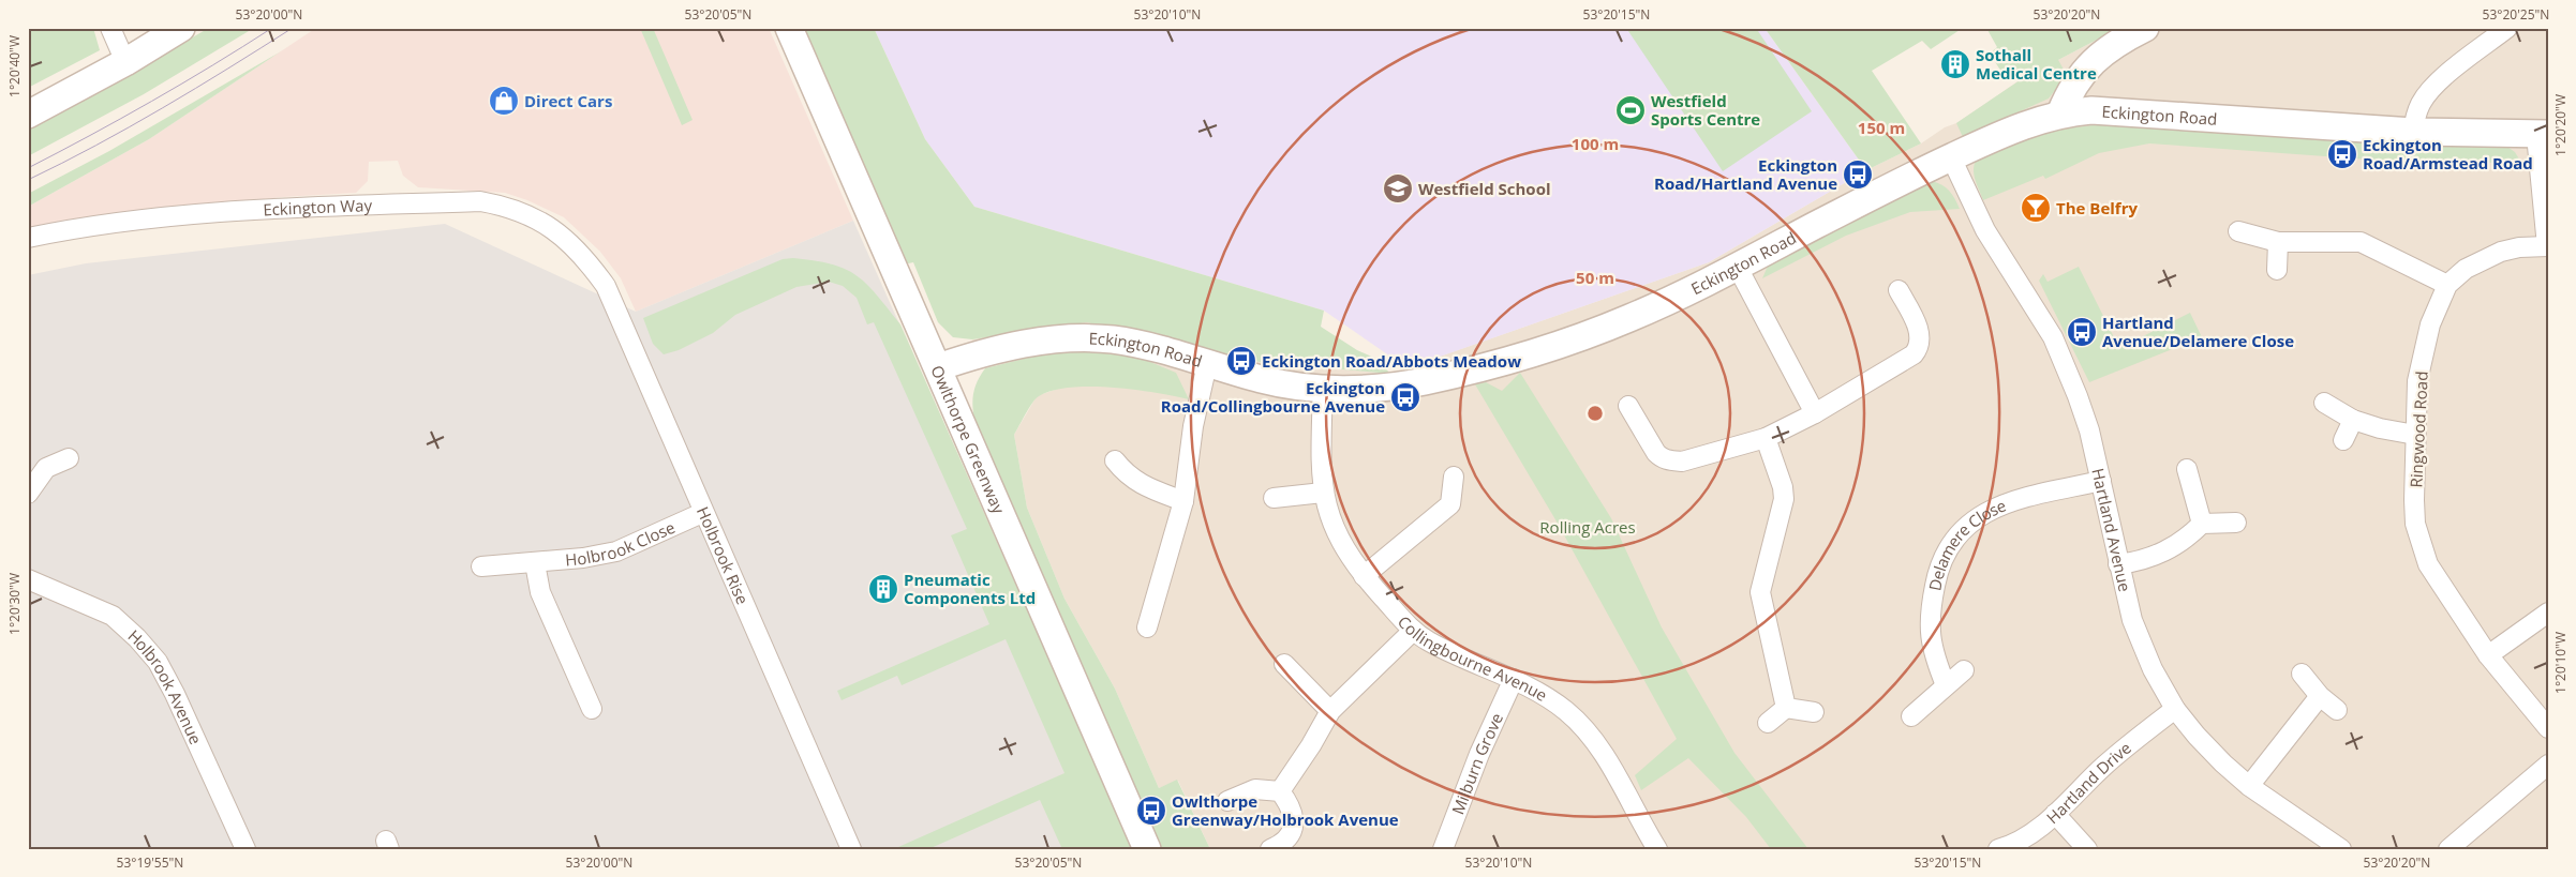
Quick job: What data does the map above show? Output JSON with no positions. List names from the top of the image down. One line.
{"streets":{"street":["Eckington Road","Eckington Way","Ringwood Road","Owlthorpe Greenway","Hartland Avenue","Holbrook Close","Delamere Close","Holbrook Rise","Collingbourne Avenue","Holbrook Avenue","Milburn Grove","Hartland Drive"]},"crossings":[["Eckington Road","Ringwood Road"],["Eckington Road","Owlthorpe Greenway"],["Eckington Road","Hartland Avenue"],["Eckington Road","Collingbourne Avenue"],["Eckington Way","Holbrook Rise"],["Hartland Avenue","Delamere Close"],["Hartland Avenue","Hartland Drive"],["Holbrook Close","Holbrook Rise"],["Collingbourne Avenue","Milburn Grove"]],"parks":["Rolling Acres"],"places":{"building":["Sothall Medical Centre","Pneumatic Components Ltd"],"shop":["Direct Cars"],"sports":["Westfield Sports Centre"],"bus stop":["Eckington Road/Armstead Road","Eckington Road/Hartland Avenue","Hartland Avenue/Delamere Close","Eckington Road/Abbots Meadow","Eckington Road/Collingbourne Avenue","Owlthorpe Greenway/Holbrook Avenue"],"school or university":["Westfield School"],"bar":["The Belfry"]},"coordinates":["53°20'00\"N","53°20'05\"N","53°20'10\"N","53°20'15\"N","53°20'20\"N","53°20'25\"N","1°20'40\"W","1°20'20\"W","1°20'30\"W","1°20'10\"W","53°19'55\"N"],"rings":["150 m","100 m","50 m"]}
